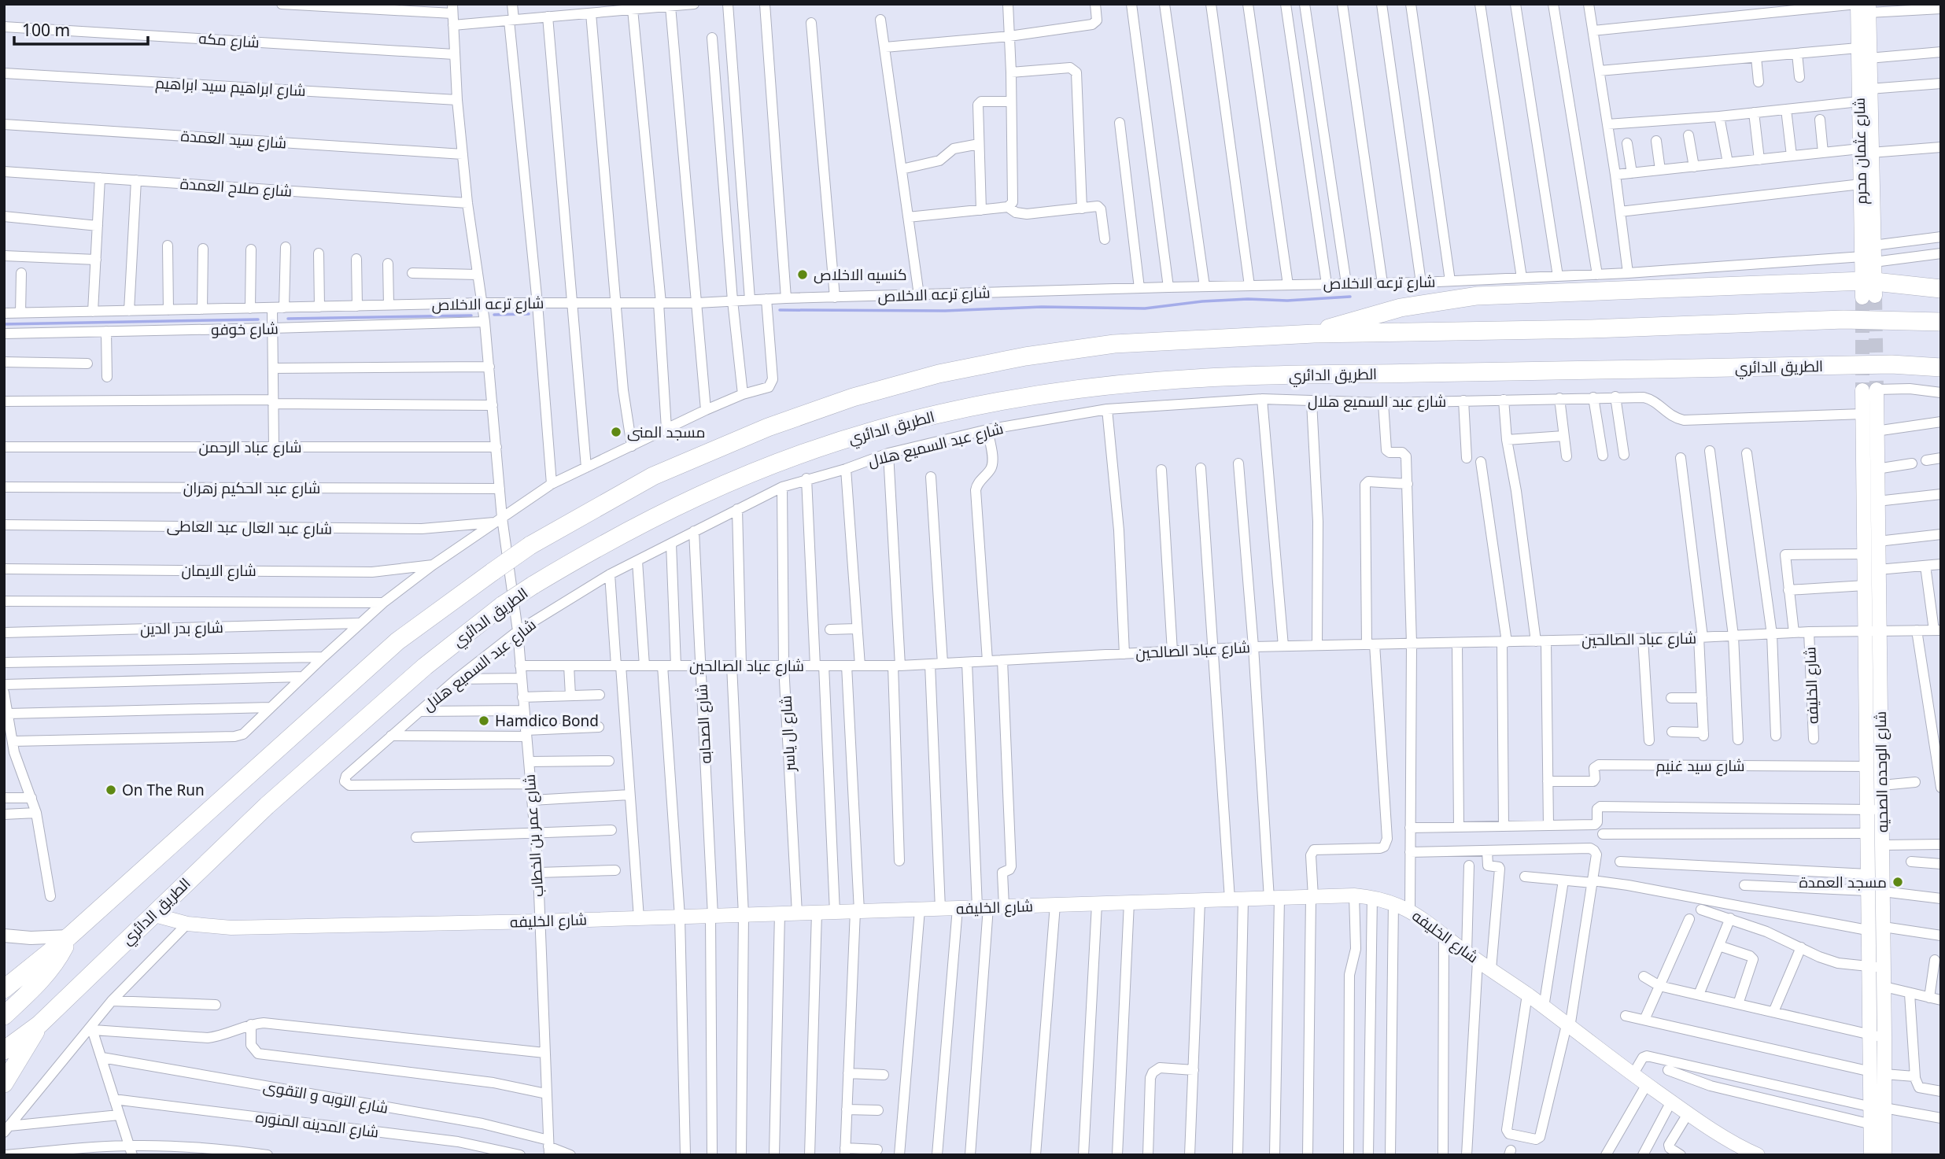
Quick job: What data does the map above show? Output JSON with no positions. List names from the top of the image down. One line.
{"streets":{"highway":["الطريق الدائري"],"main road":["شارع عثمان محرم","شارع الخليفه","شارع الوحده الصحيه"],"street":["شارع مكه","شارع ابراهيم سيد ابراهيم","شارع سيد العمدة","شارع صلاح العمدة","شارع ترعه الاخلاص","شارع خوفو","شارع عبد السميع هلال","شارع عباد الرحمن","شارع عبد الحكيم زهران","شارع عبد العال عبد العاطى","شارع الايمان","شارع بدر الدين","شارع عباد الصالحين","شارع الصحابه","شارع ال ياسر","شارع سيد غنيم","شارع عمر بن الخطاب","شارع التوبه و التقوى","شارع المدينه المنوره"]},"crossings":[["شارع مكه","شارع عمر بن الخطاب"],["شارع ابراهيم سيد ابراهيم","شارع عمر بن الخطاب"],["شارع سيد العمدة","شارع عمر بن الخطاب"],["شارع عثمان محرم","شارع ترعه الاخلاص"],["شارع صلاح العمدة","شارع عمر بن الخطاب"],["شارع ترعه الاخلاص","شارع عمر بن الخطاب"],["شارع خوفو","شارع عمر بن الخطاب"],["الطريق الدائري","شارع الخليفه"],["شارع عبد السميع هلال","شارع الصحابه"],["شارع عبد السميع هلال","شارع ال ياسر"],["شارع عبد السميع هلال","شارع الوحده الصحيه"],["شارع عبد السميع هلال","شارع عمر بن الخطاب"],["شارع عباد الرحمن","شارع عمر بن الخطاب"],["شارع عبد الحكيم زهران","شارع عمر بن الخطاب"],["شارع عبد العال عبد العاطى","شارع عمر بن الخطاب"],["شارع عباد الصالحين","شارع الخليفه"],["شارع عباد الصالحين","شارع الصحابه"],["شارع عباد الصالحين","شارع ال ياسر"],["شارع عباد الصالحين","شارع الوحده الصحيه"],["شارع عباد الصالحين","شارع عمر بن الخطاب"],["شارع الخليفه","شارع الصحابه"],["شارع الخليفه","شارع ال ياسر"],["شارع الخليفه","شارع عمر بن الخطاب"],["شارع سيد غنيم","شارع الوحده الصحيه"],["شارع عمر بن الخطاب","شارع التوبه و التقوى"]],"places":["كنسيه الاخلاص","مسجد المنى","Hamdico Bond","On The Run","مسجد العمدة"],"scale_bar":"100 m"}
